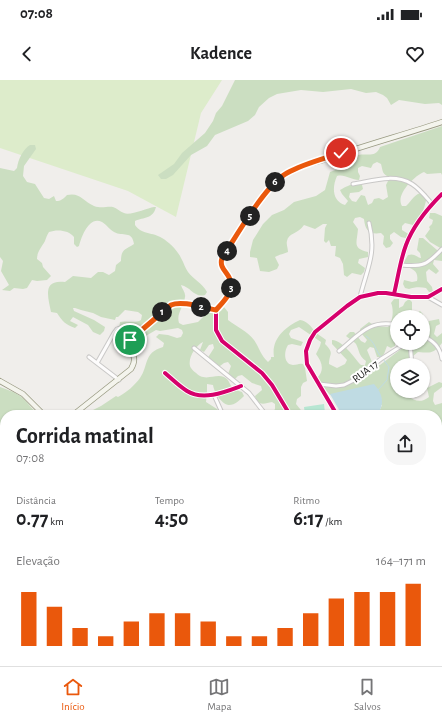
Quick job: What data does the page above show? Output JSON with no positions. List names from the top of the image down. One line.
{"streets":{"street":["RUA 17"]},"page":{"status":"07:08","header":"Kadence","pins":["6","5","4","3","2","1"],"heading":["Corrida matinal","07:08"],"stats":[["Distância","0.77 km"],["Tempo","4:50"],["Ritmo","6:17 /km"]],"chart":["Elevação","164–171 m"],"tabs":["Início","Mapa","Salvos"]}}
